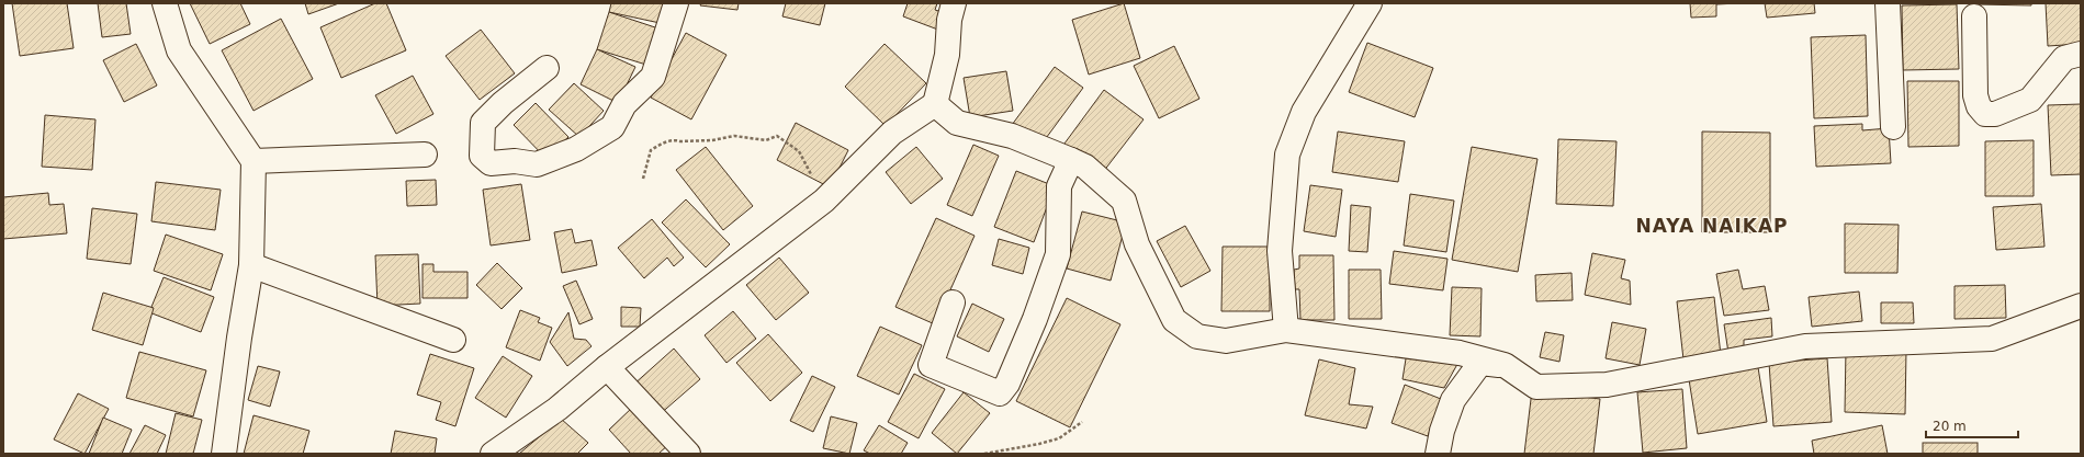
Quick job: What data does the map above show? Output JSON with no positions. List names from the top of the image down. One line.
{"districts":["NAYA NAIKAP"],"scale_bar":"20 m"}
